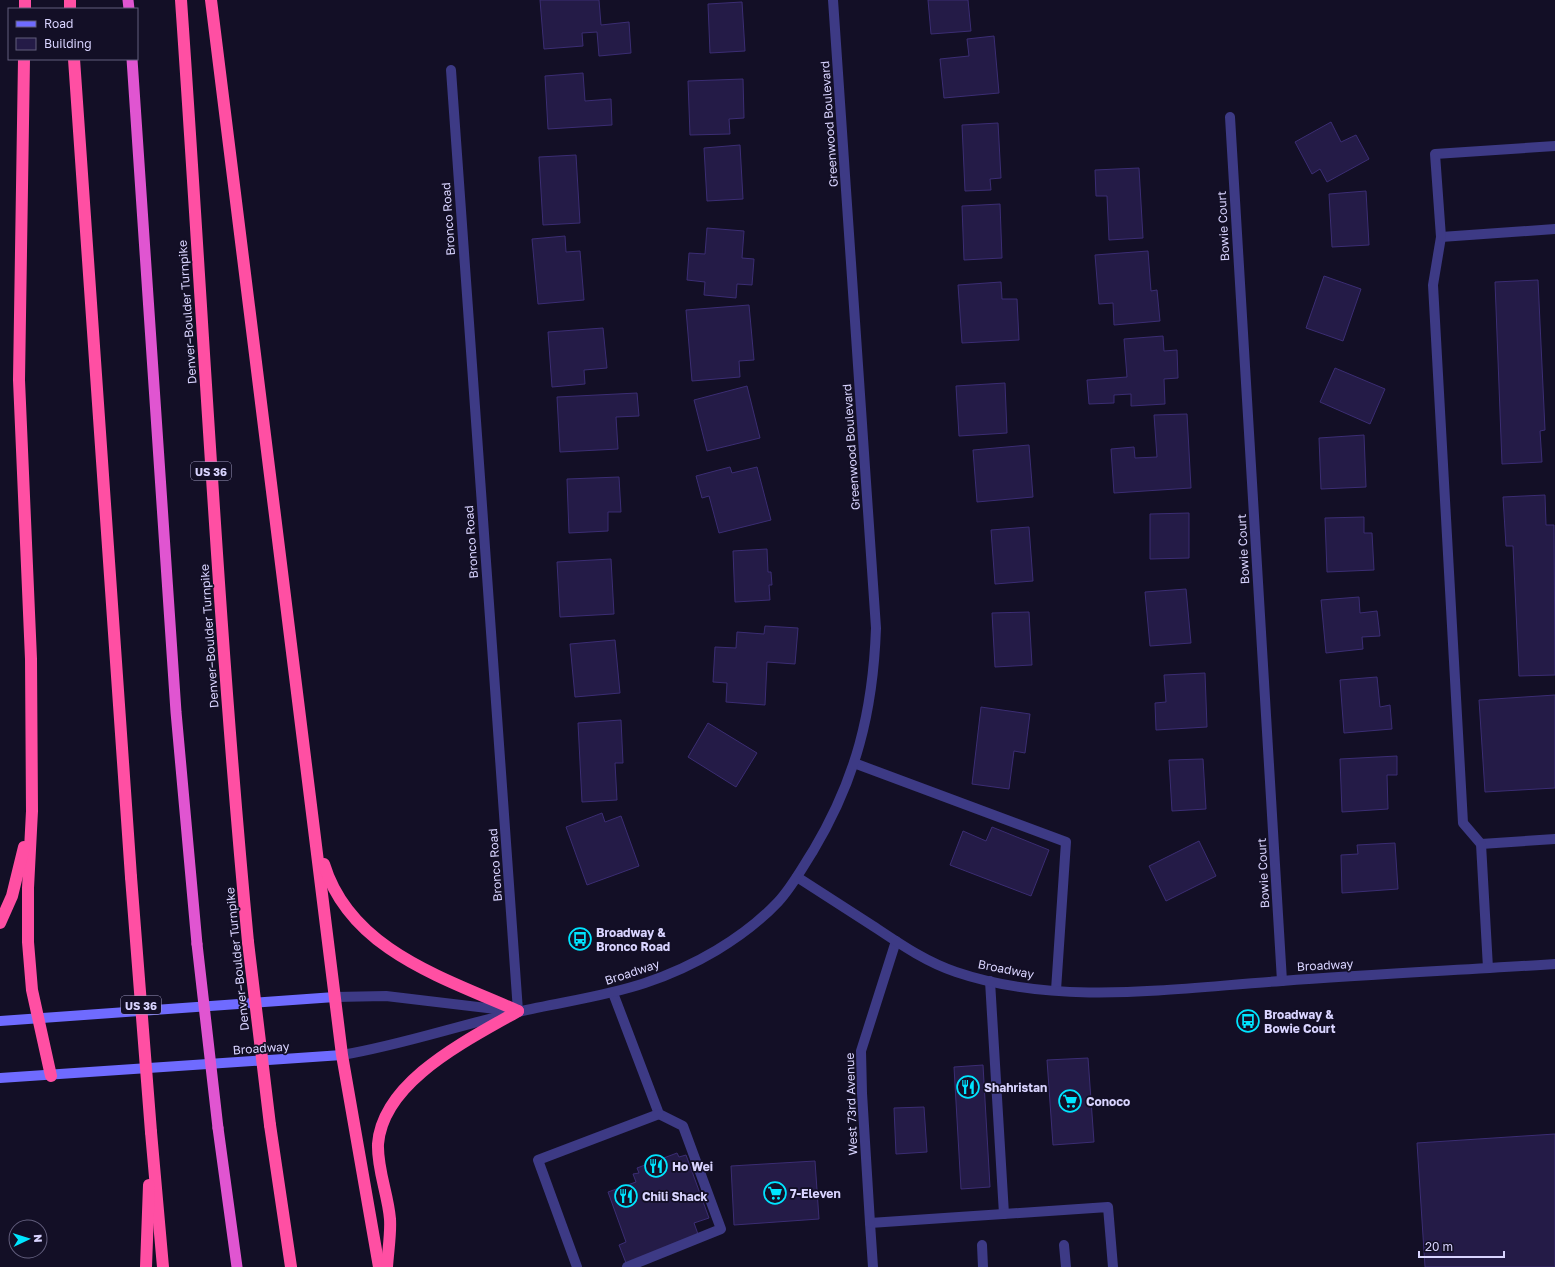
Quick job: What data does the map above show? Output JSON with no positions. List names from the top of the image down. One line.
{"streets":{"highway":["Denver–Boulder Turnpike","US 36"],"main road":["Broadway"],"street":["Greenwood Boulevard","Bronco Road","Bowie Court","West 73rd Avenue"]},"crossings":[["Greenwood Boulevard","Broadway"],["Bronco Road","Broadway"],["Bowie Court","Broadway"],["Broadway","West 73rd Avenue"]],"places":{"bus stop":["Broadway & Bronco Road","Broadway & Bowie Court"],"restaurant":["Shahristan","Ho Wei","Chili Shack"],"supermarket":["Conoco","7-Eleven"]},"legend":["Road","Building"],"scale_bar":"20 m","north":"right"}
